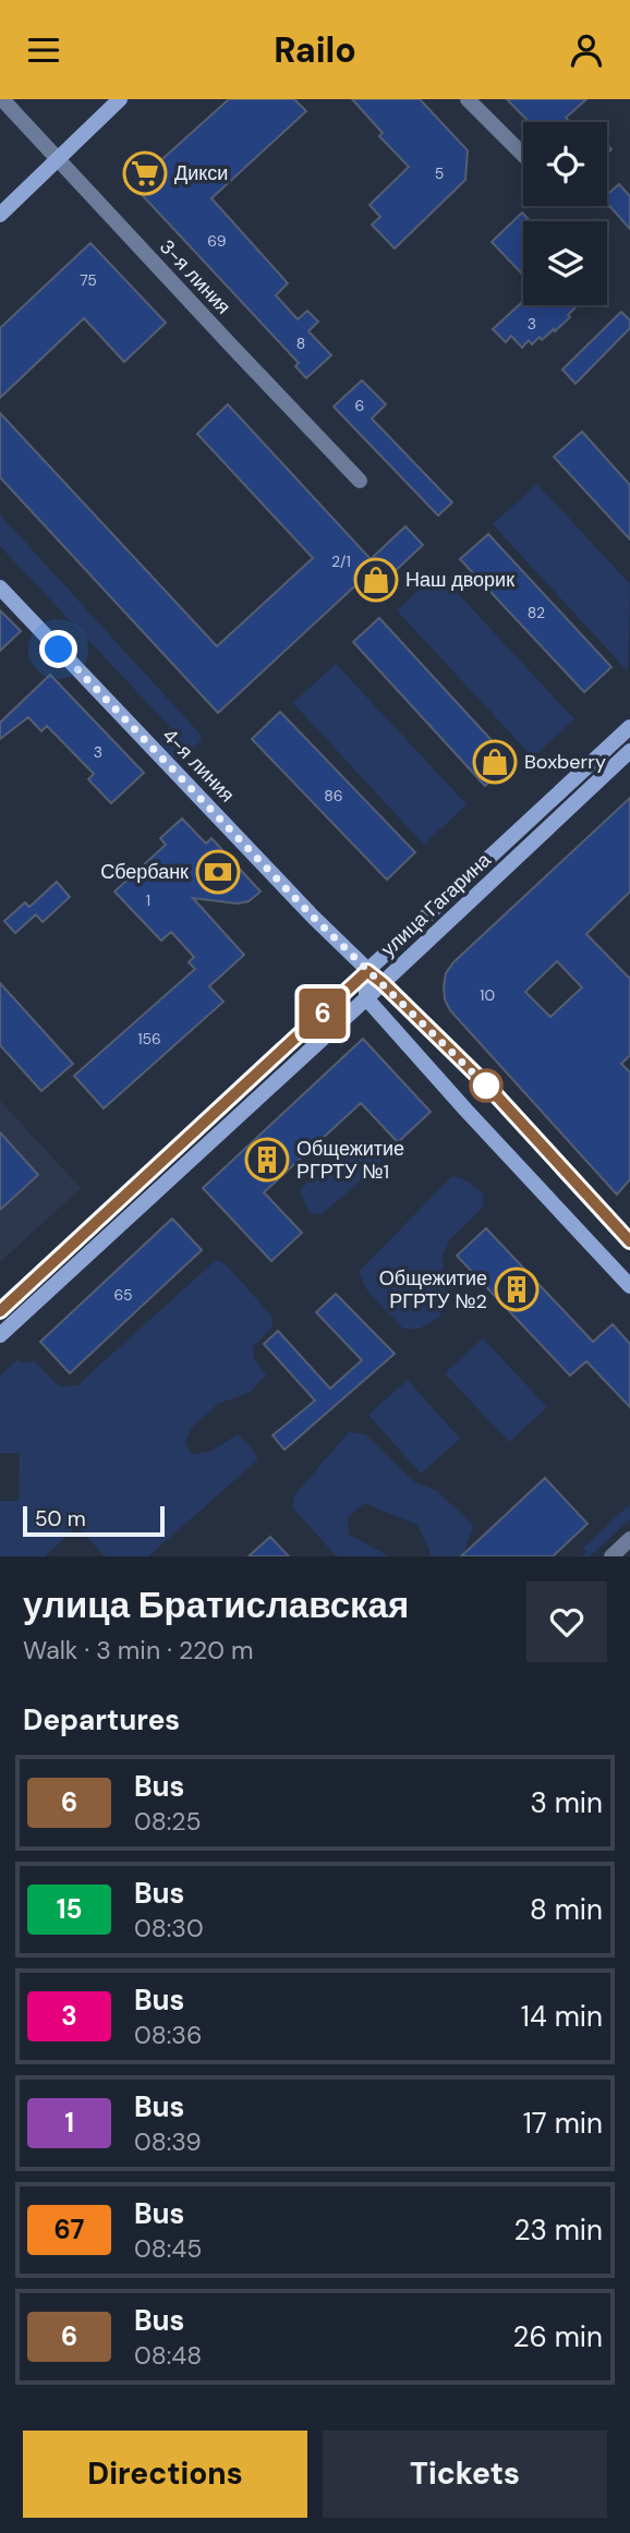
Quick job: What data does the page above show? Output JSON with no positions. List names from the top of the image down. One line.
{"streets":{"main road":["4-я линия","улица Гагарина"],"street":["3-я линия"]},"crossings":[["4-я линия","улица Гагарина"]],"places":{"supermarket":["Дикси"],"shop":["Наш дворик","Boxberry"],"bank":["Сбербанк"],"building":["Общежитие РГРТУ №1","Общежитие РГРТУ №2"]},"lines":["bus line 6"],"house_numbers":["5","69","75","3","8","6","2/1","82","3","86","1","10","156","65"],"scale_bar":"50 m","page":{"header":"Railo","on_map":"6","scale":"50 m","heading":[["улица Братиславская","Walk · 3 min · 220 m"],"Departures"],"list":[{"mark":"6","name":"Bus","note":"08:25","value":"3 min"},{"mark":"15","name":"Bus","note":"08:30","value":"8 min"},{"mark":"3","name":"Bus","note":"08:36","value":"14 min"},{"mark":"1","name":"Bus","note":"08:39","value":"17 min"},{"mark":"67","name":"Bus","note":"08:45","value":"23 min"},{"mark":"6","name":"Bus","note":"08:48","value":"26 min"}],"buttons":["Directions","Tickets"]}}
